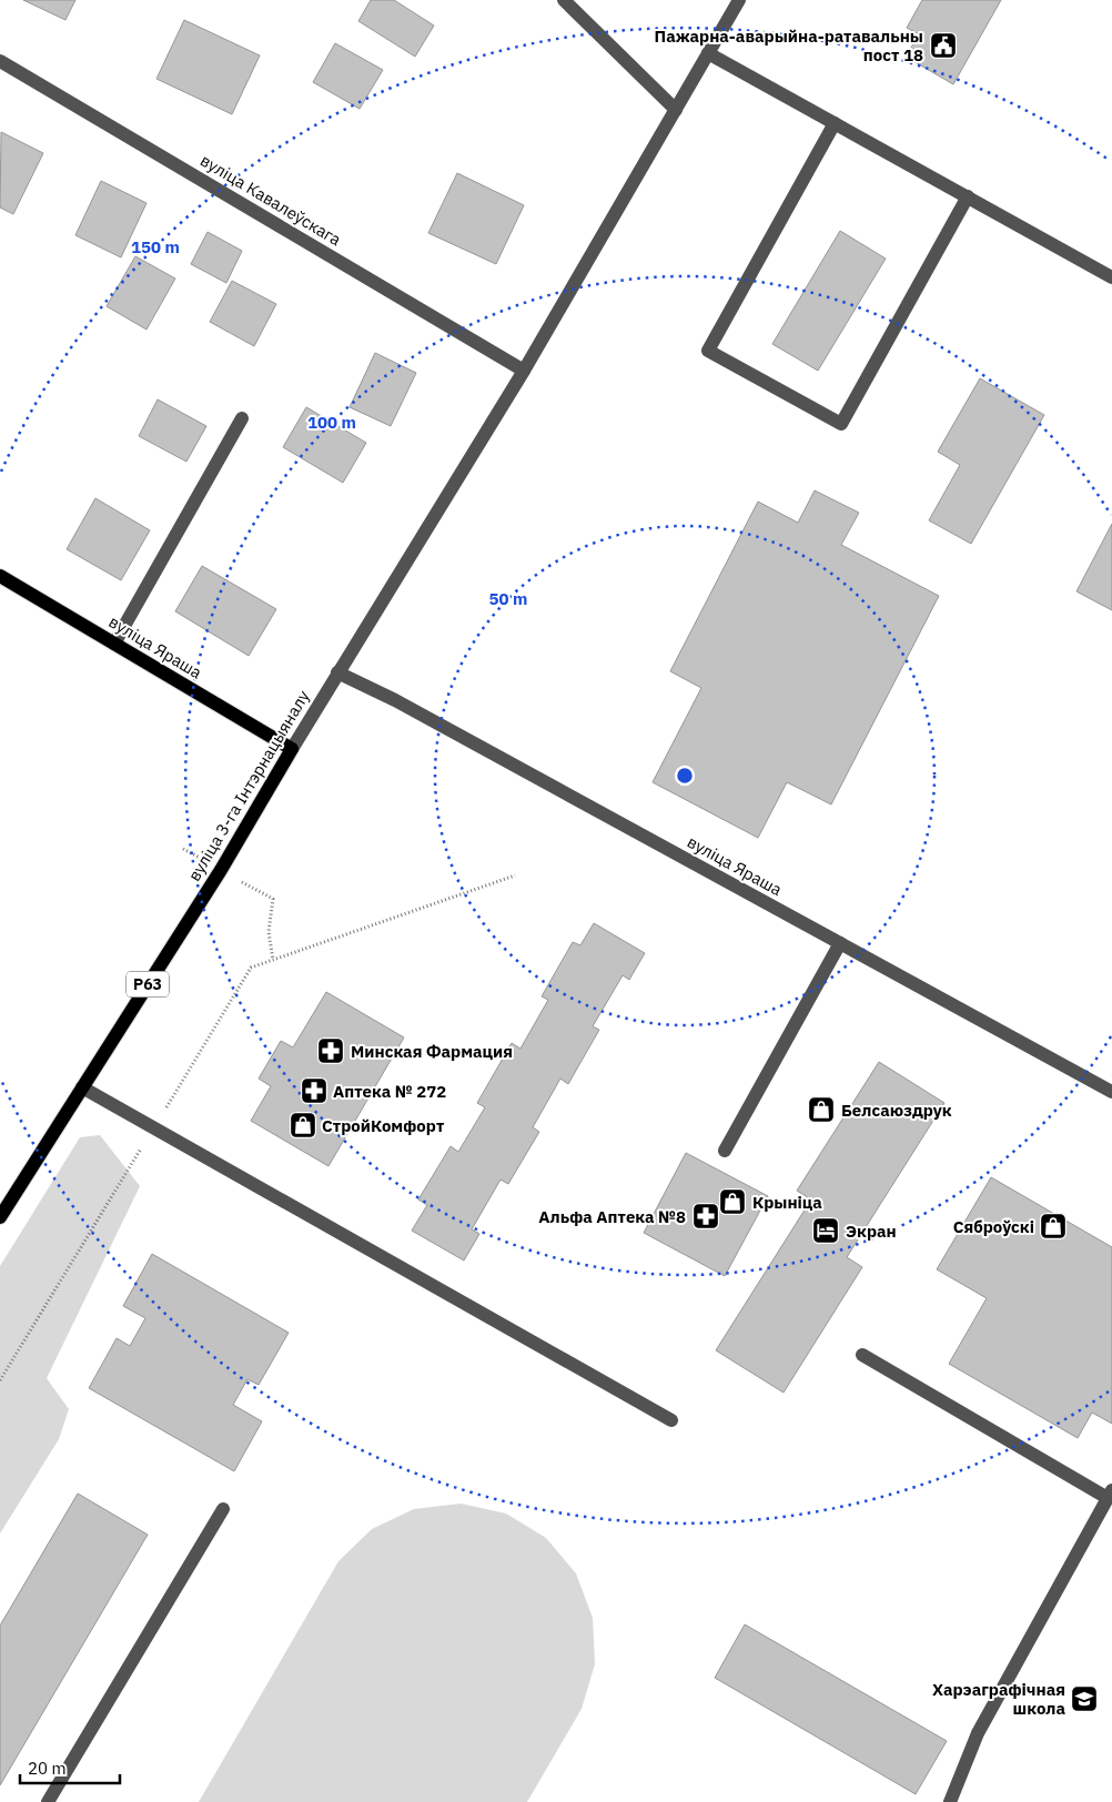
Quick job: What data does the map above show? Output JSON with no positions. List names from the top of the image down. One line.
{"streets":{"main road":["вуліца Яраша","вуліца 3-га Інтэрнацыяналу","Р63"],"street":["вуліца Кавалеўскага"]},"crossings":[["вуліца Кавалеўскага","вуліца 3-га Інтэрнацыяналу"],["вуліца Яраша","вуліца 3-га Інтэрнацыяналу"]],"places":{"public building":["Пажарна-аварыйна-ратавальны пост 18"],"pharmacy":["Минская Фармация","Аптека № 272","Альфа Аптека №8"],"shop":["Белсаюздрук","СтройКомфорт","Крыніца","Сяброўскі"],"hotel":["Экран"],"school or university":["Харэаграфічная школа"]},"scale_bar":"20 m","rings":["150 m","100 m","50 m"]}
